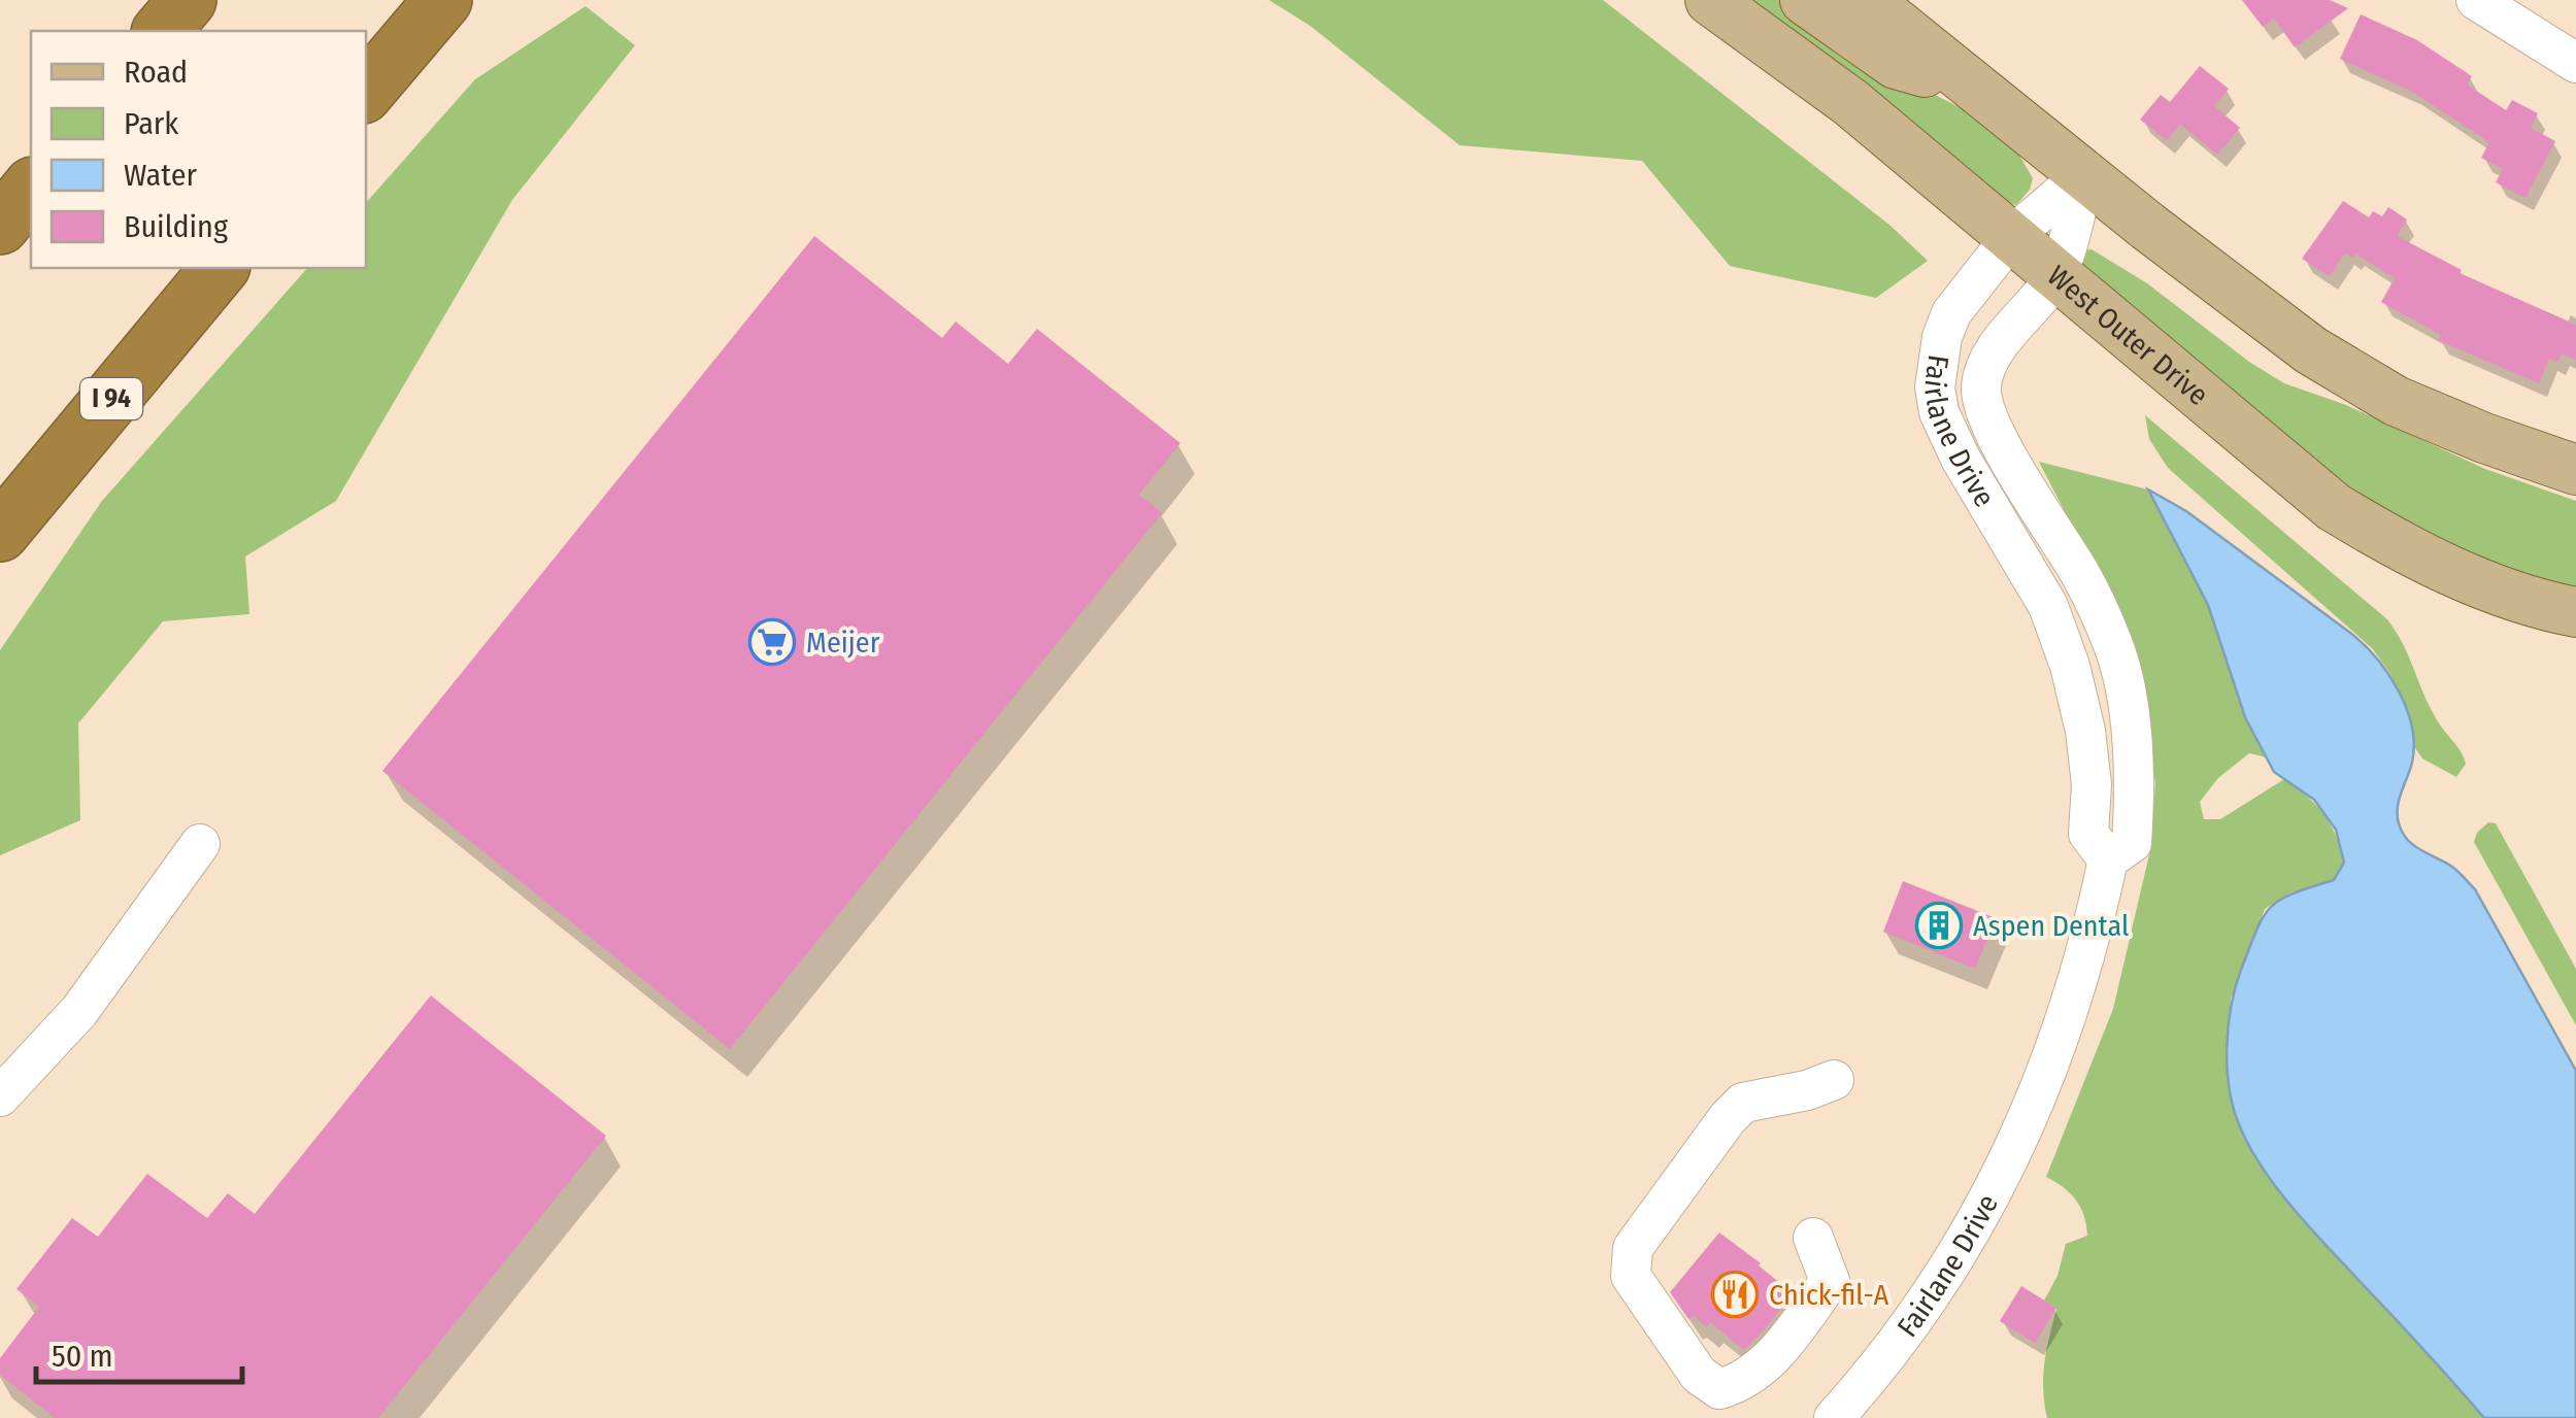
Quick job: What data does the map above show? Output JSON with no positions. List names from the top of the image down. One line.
{"streets":{"highway":["I 94"],"main road":["West Outer Drive"],"street":["Fairlane Drive"]},"crossings":[["West Outer Drive","Fairlane Drive"]],"places":{"supermarket":["Meijer"],"building":["Aspen Dental"],"restaurant":["Chick-fil-A"]},"legend":["Road","Park","Water","Building"],"scale_bar":"50 m"}
